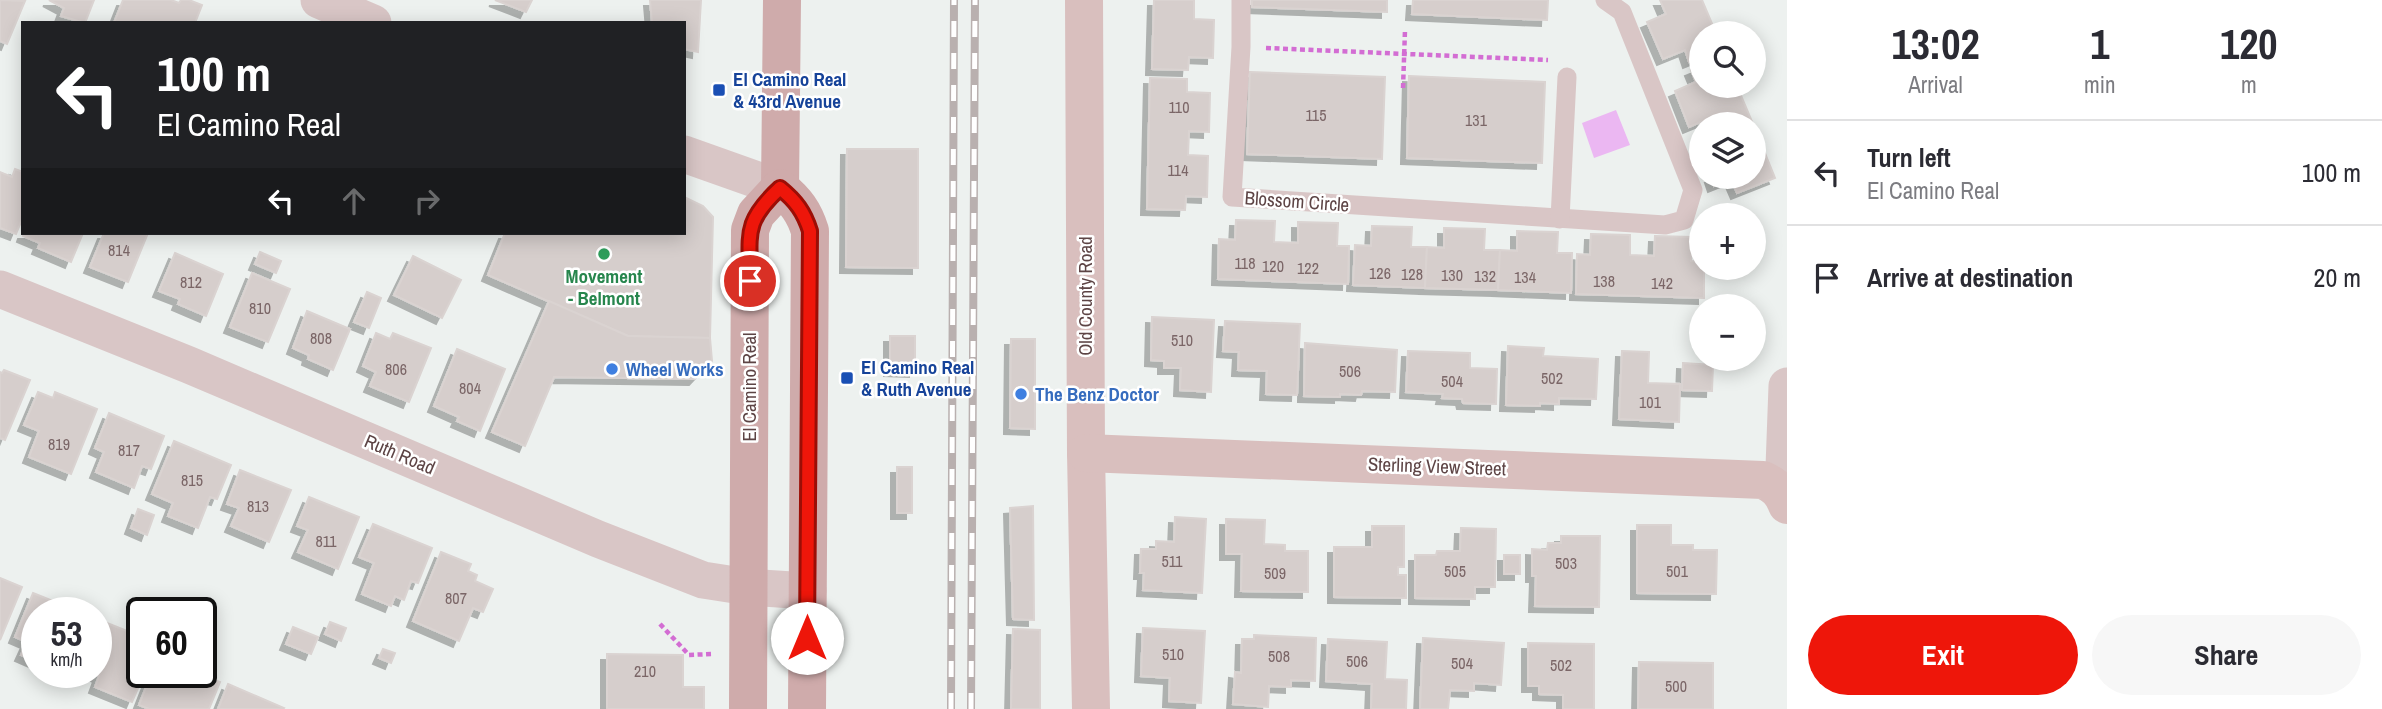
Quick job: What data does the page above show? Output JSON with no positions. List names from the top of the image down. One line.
{"streets":{"main road":["El Camino Real"],"street":["Old County Road","Ruth Road","Sterling View Street"],"lane":["Blossom Circle"]},"crossings":[["Old County Road","Sterling View Street"],["El Camino Real","Ruth Road"]],"places":{"transit":["El Camino Real & 43rd Avenue","El Camino Real & Ruth Avenue"],"other":["Movement - Belmont","Wheel Works","The Benz Doctor"]},"house_numbers":["110","115","131","114","814","118","120","122","126","128","130","132","134","138","812","142","810","808","510","806","506","502","504","804","101","819","817","815","813","811","511","503","505","501","509","807","510","508","506","504","502","210","500"],"page":{"eta":["13:02","Arrival","1","min","120","m"],"map_buttons":["+","−"],"turn":["100 m","El Camino Real"],"list":[{"name":"Turn left","note":"El Camino Real","value":"100 m"},{"name":"Arrive at destination","value":"20 m"}],"speed":"53 km/h","limit":"60","buttons":["Exit","Share"]}}
